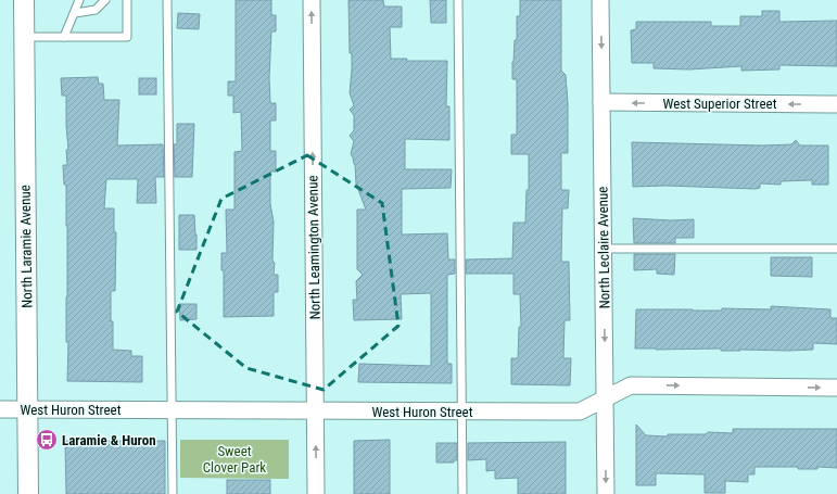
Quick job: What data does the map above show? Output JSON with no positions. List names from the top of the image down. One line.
{"streets":{"street":["West Superior Street","North Laramie Avenue","North Leamington Avenue","North Leclaire Avenue","West Huron Street"]},"crossings":[["West Superior Street","North Leclaire Avenue"],["North Laramie Avenue","West Huron Street"],["North Leamington Avenue","West Huron Street"],["North Leclaire Avenue","West Huron Street"]],"one_way":["West Superior Street","North Leamington Avenue","North Leclaire Avenue"],"parks":["Sweet Clover Park"],"places":{"bus stop":["Laramie & Huron"]}}
